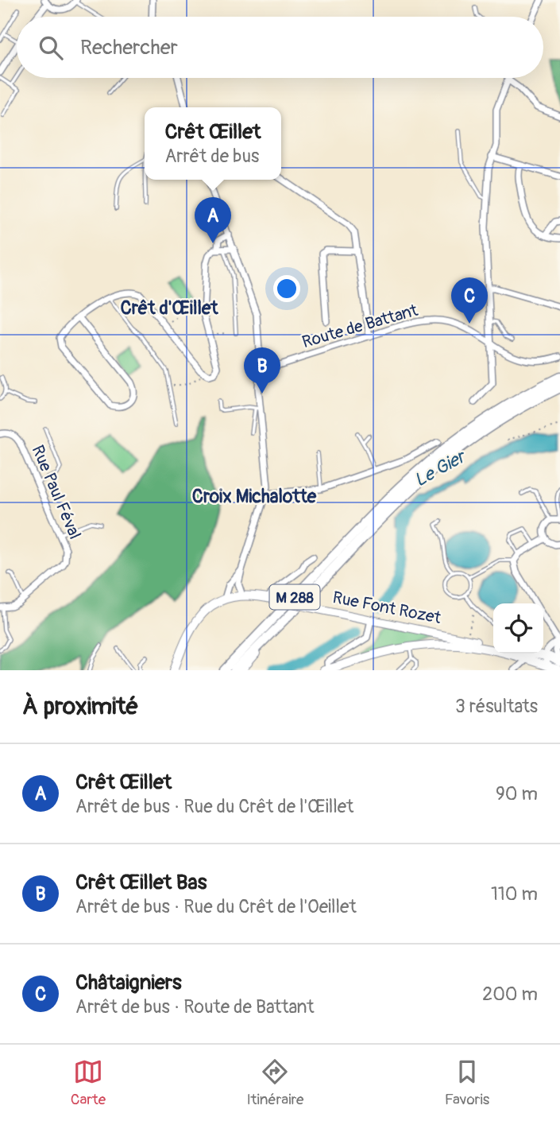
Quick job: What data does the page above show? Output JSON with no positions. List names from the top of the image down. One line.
{"streets":{"highway":["M 288"],"main road":["Rue Font Rozet"],"street":["Route de Battant","Rue Paul Féval"]},"districts":["Crêt d'Œillet","Croix Michalotte"],"water":["Le Gier"],"page":{"search":"Rechercher","popup":["Crêt Œillet","Arrêt de bus"],"pins":["A","C","B"],"heading":["À proximité","3 résultats"],"list":[{"mark":"A","name":"Crêt Œillet","note":"Arrêt de bus · Rue du Crêt de l'Œillet","value":"90 m"},{"mark":"B","name":"Crêt Œillet Bas","note":"Arrêt de bus · Rue du Crêt de l'Oeillet","value":"110 m"},{"mark":"C","name":"Châtaigniers","note":"Arrêt de bus · Route de Battant","value":"200 m"}],"nav":["Carte","Itinéraire","Favoris"]}}
